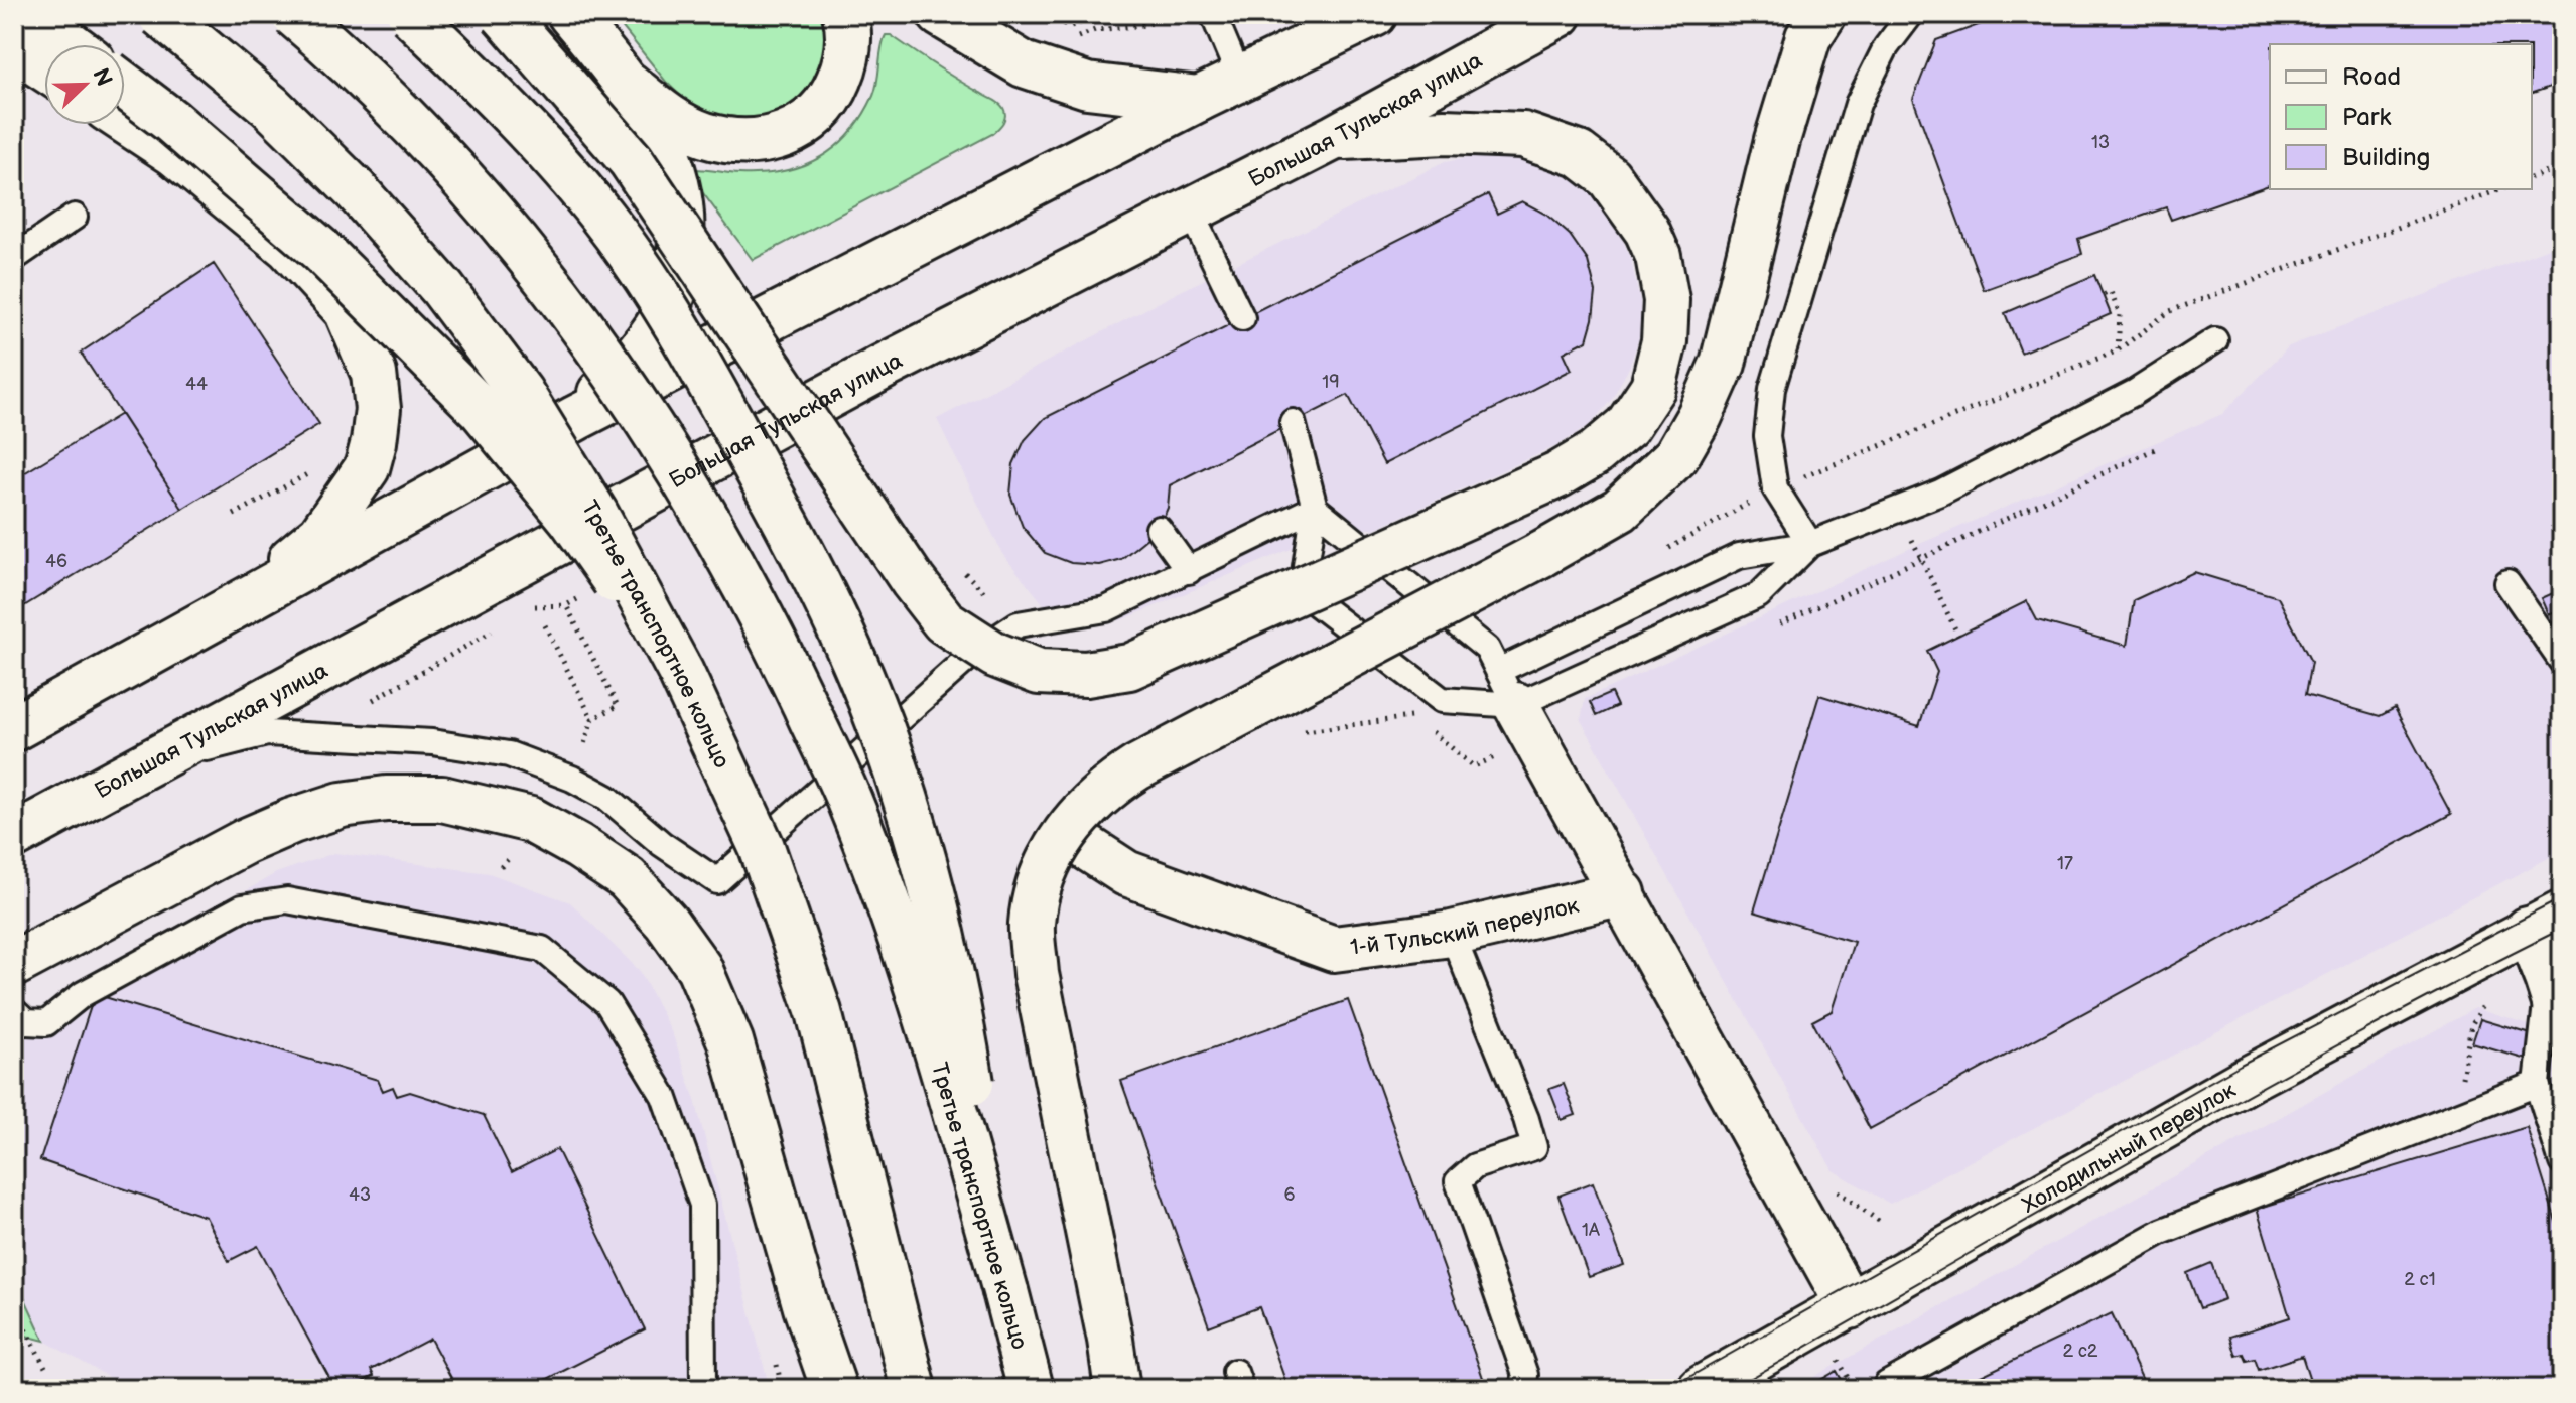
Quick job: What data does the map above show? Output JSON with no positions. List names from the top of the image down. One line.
{"streets":{"main road":["Большая Тульская улица","Третье транспортное кольцо","1-й Тульский переулок","Холодильный переулок"]},"house_numbers":["13","19","44","46","17","43","6","1А","2 с1","2 с2"],"legend":["Road","Park","Building"],"north":"top right"}
